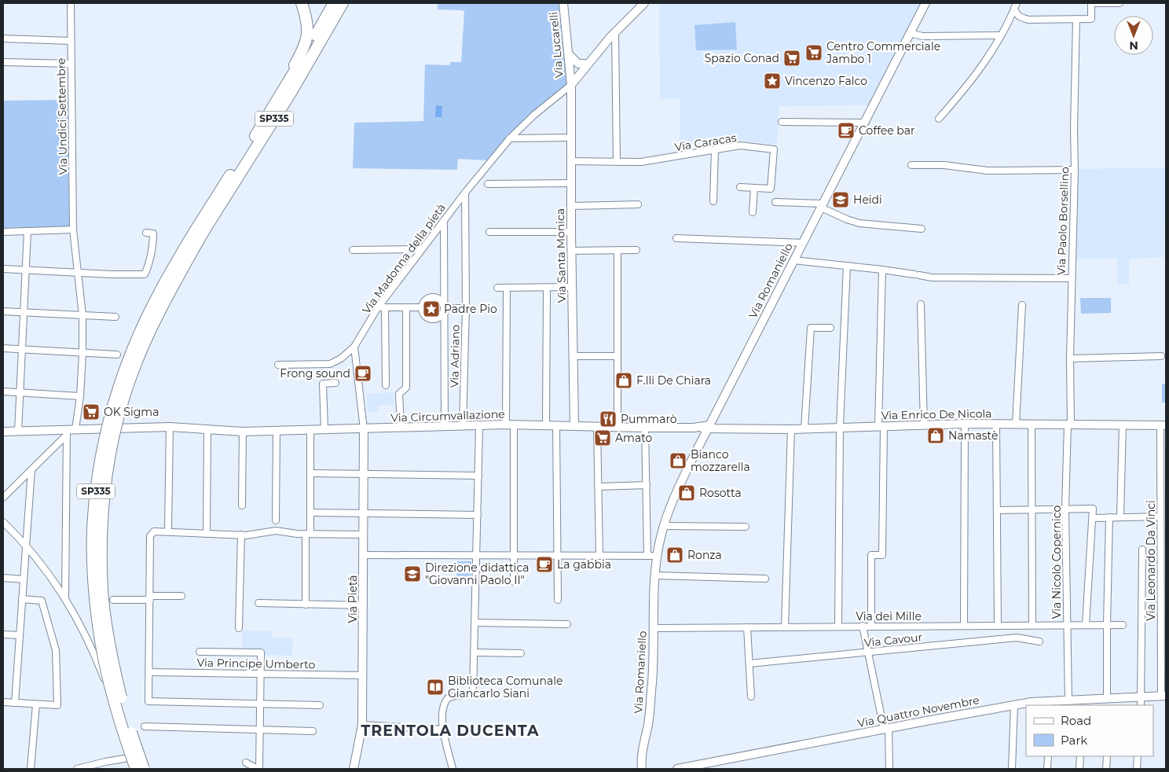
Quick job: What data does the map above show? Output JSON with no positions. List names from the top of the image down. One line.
{"streets":{"highway":["SP335"],"street":["Via Lucarelli","Via Undici Settembre","Via Caracas","Via Paolo Borsellino","Via Santa Monica","Via Madonna della pietà","Via Romaniello","Via Adriano","Via Enrico De Nicola","Via Circumvallazione","Via Leonardo Da Vinci","Via Nicolò Copernico","Via Pietà","Via dei Mille","Via Cavour","Via Principe Umberto","Via Quattro Novembre"]},"crossings":[["Via Lucarelli","Via Santa Monica"],["Via Lucarelli","Via Madonna della pietà"],["Via Undici Settembre","Via Circumvallazione"],["Via Caracas","Via Santa Monica"],["Via Paolo Borsellino","Via Enrico De Nicola"],["Via Paolo Borsellino","Via Nicolò Copernico"],["Via Santa Monica","Via Madonna della pietà"],["Via Santa Monica","Via Circumvallazione"],["Via Madonna della pietà","Via Adriano"],["Via Romaniello","Via Enrico De Nicola"],["Via Romaniello","Via Circumvallazione"],["Via Romaniello","Via dei Mille"],["Via Adriano","Via Circumvallazione"],["Via Enrico De Nicola","Via Circumvallazione"],["Via Enrico De Nicola","Via Leonardo Da Vinci"],["Via Enrico De Nicola","Via Nicolò Copernico"],["Via Circumvallazione","Via Pietà"],["Via Leonardo Da Vinci","Via Quattro Novembre"],["Via Nicolò Copernico","Via dei Mille"],["Via Nicolò Copernico","Via Quattro Novembre"],["Via Pietà","Via Principe Umberto"]],"districts":["TRENTOLA DUCENTA"],"places":{"supermarket":["Centro Commerciale Jambo 1","Spazio Conad","OK Sigma","Amato"],"place":["Vincenzo Falco","Padre Pio"],"cafe":["Coffee bar","Frong sound","La gabbia"],"school or university":["Heidi","Direzione didattica \"Giovanni Paolo II\""],"shop":["F.lli De Chiara","Namastè","Bianco mozzarella","Rosotta","Ronza"],"restaurant":["Pummarò"],"library":["Biblioteca Comunale Giancarlo Siani"]},"legend":["Road","Park"],"north":"bottom"}
